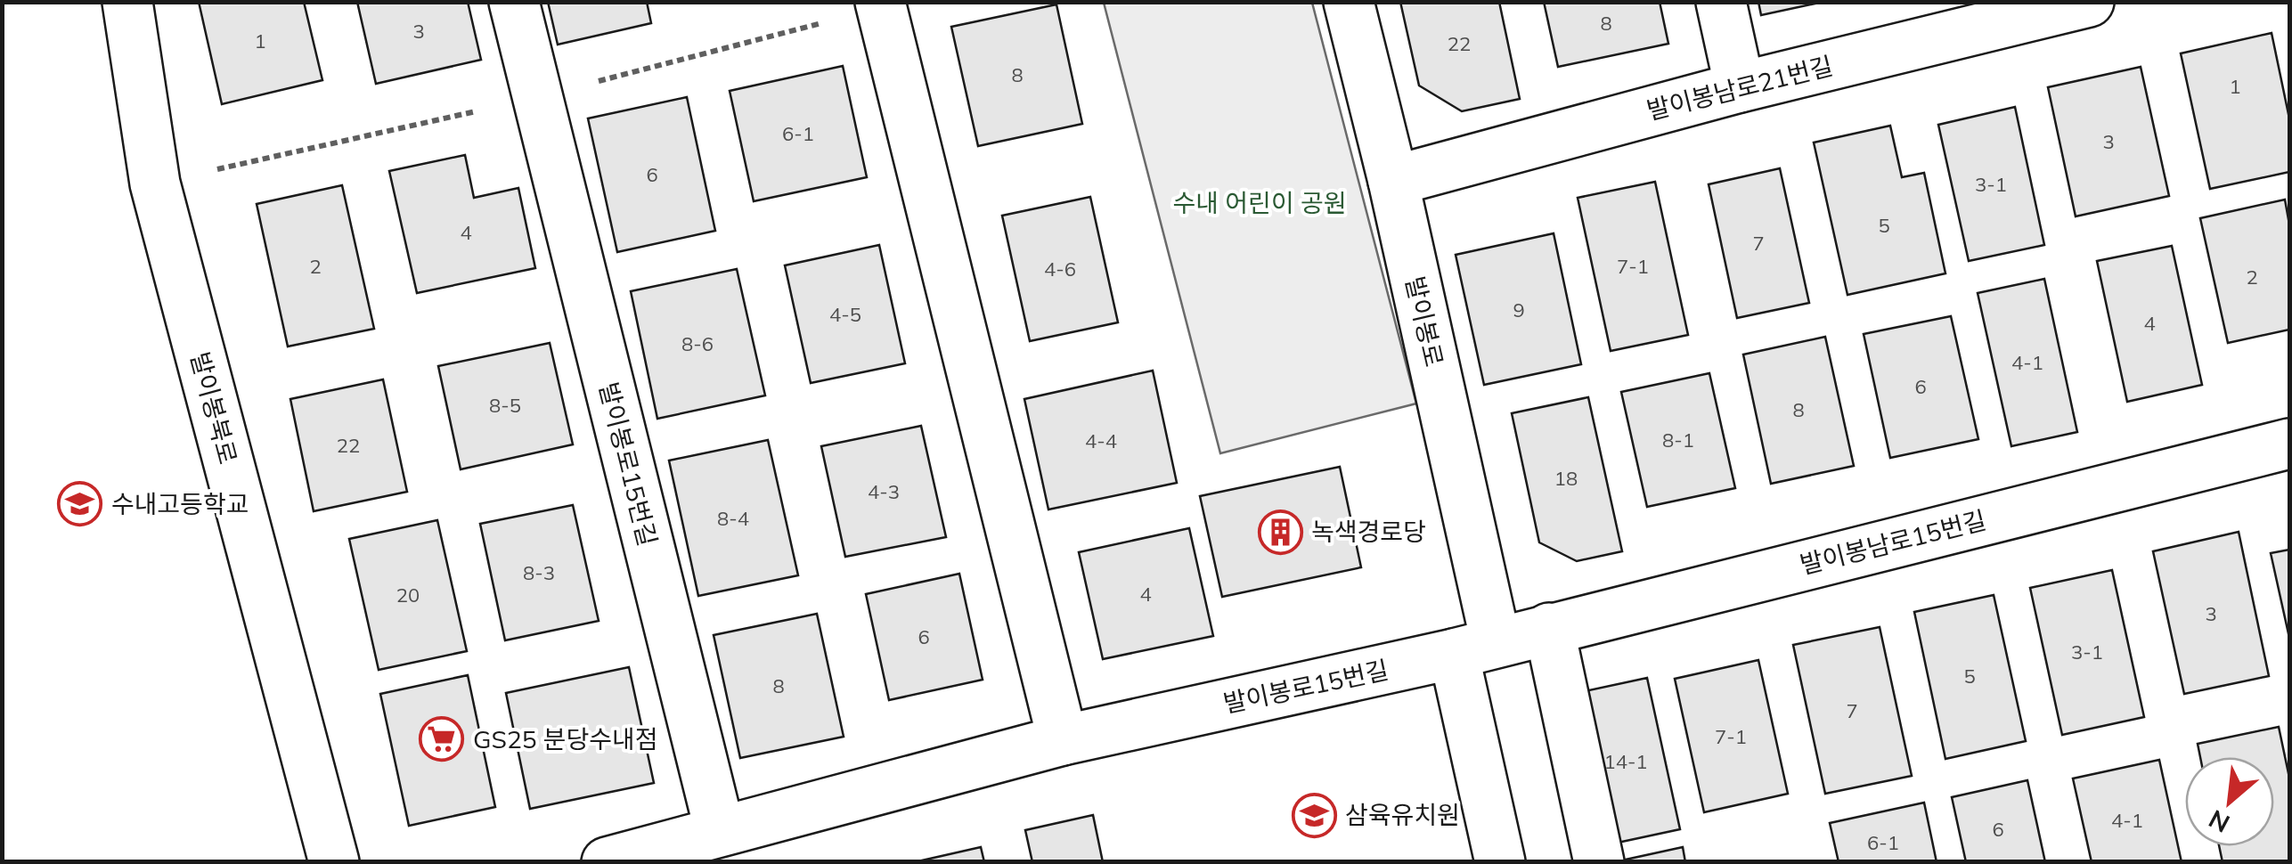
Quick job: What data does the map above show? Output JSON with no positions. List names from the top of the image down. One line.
{"streets":{"street":["발이봉남로21번길","발이봉로","발이봉북로","발이봉로15번길","발이봉남로15번길"]},"crossings":[["발이봉남로21번길","발이봉로"],["발이봉로","발이봉로15번길"],["발이봉로","발이봉남로15번길"],["발이봉로15번길","발이봉남로15번길"]],"parks":["수내 어린이 공원"],"places":{"school or university":["수내고등학교","삼육유치원"],"building":["녹색경로당"],"supermarket":["GS25 분당수내점"]},"house_numbers":["8","3","1","22","8","1","6-1","3","6","3-1","5","4","7","2","7-1","4-6","2","9","4-5","4","8-6","4-1","6","8-5","8","8-1","4-4","22","18","4-3","8-4","8-3","4","20","3","6","3-1","5","8","7","7-1","14-1","4-1","6","6-1"],"north":"bottom left"}
